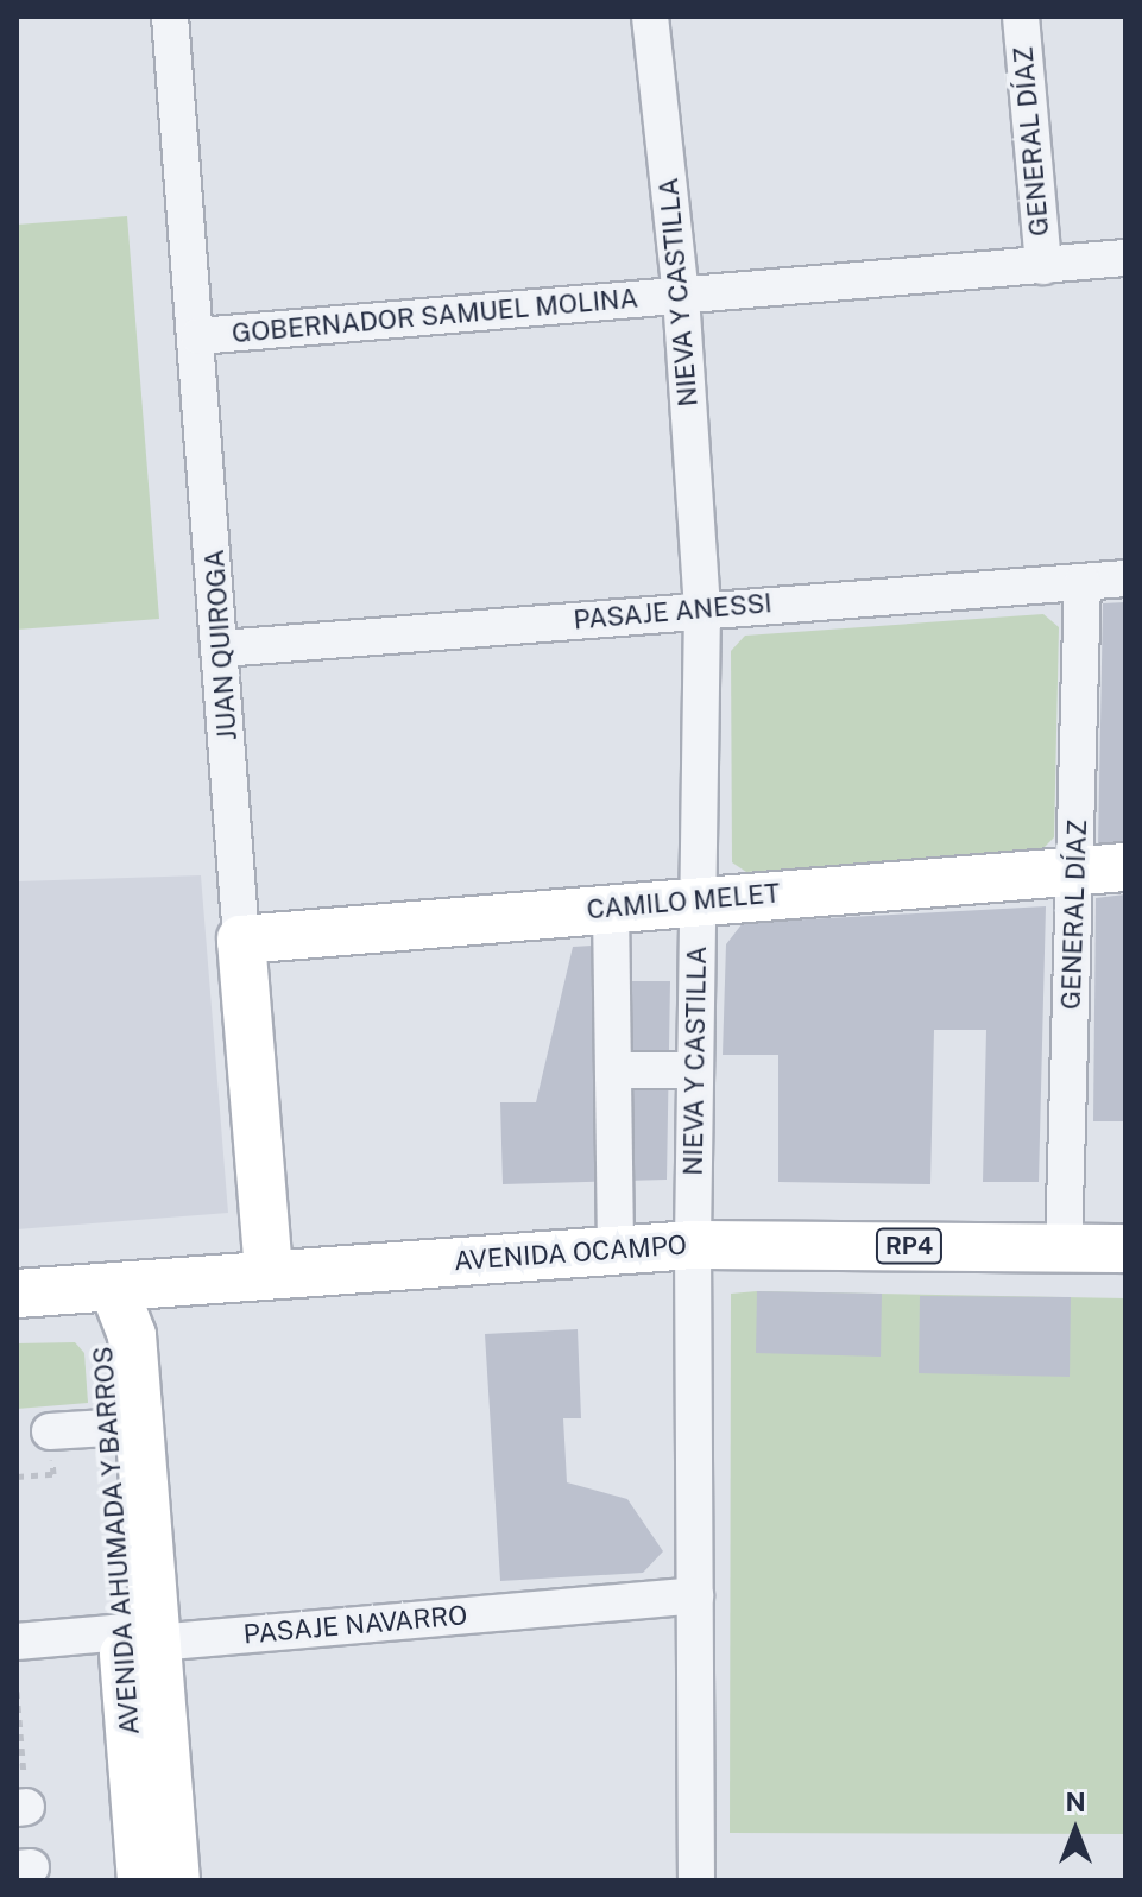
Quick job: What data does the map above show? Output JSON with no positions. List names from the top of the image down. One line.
{"streets":{"main road":["JUAN QUIROGA","CAMILO MELET","RP4","AVENIDA OCAMPO","AVENIDA AHUMADA Y BARROS"],"street":["GENERAL DÍAZ","NIEVA Y CASTILLA","GOBERNADOR SAMUEL MOLINA","PASAJE ANESSI","PASAJE NAVARRO"]},"crossings":[["GENERAL DÍAZ","GOBERNADOR SAMUEL MOLINA"],["GENERAL DÍAZ","PASAJE ANESSI"],["GENERAL DÍAZ","CAMILO MELET"],["GENERAL DÍAZ","AVENIDA OCAMPO"],["NIEVA Y CASTILLA","GOBERNADOR SAMUEL MOLINA"],["NIEVA Y CASTILLA","PASAJE ANESSI"],["NIEVA Y CASTILLA","CAMILO MELET"],["NIEVA Y CASTILLA","AVENIDA OCAMPO"],["NIEVA Y CASTILLA","PASAJE NAVARRO"],["GOBERNADOR SAMUEL MOLINA","JUAN QUIROGA"],["PASAJE ANESSI","JUAN QUIROGA"],["JUAN QUIROGA","CAMILO MELET"],["JUAN QUIROGA","AVENIDA OCAMPO"],["AVENIDA OCAMPO","AVENIDA AHUMADA Y BARROS"],["AVENIDA AHUMADA Y BARROS","PASAJE NAVARRO"]],"north":"top"}
